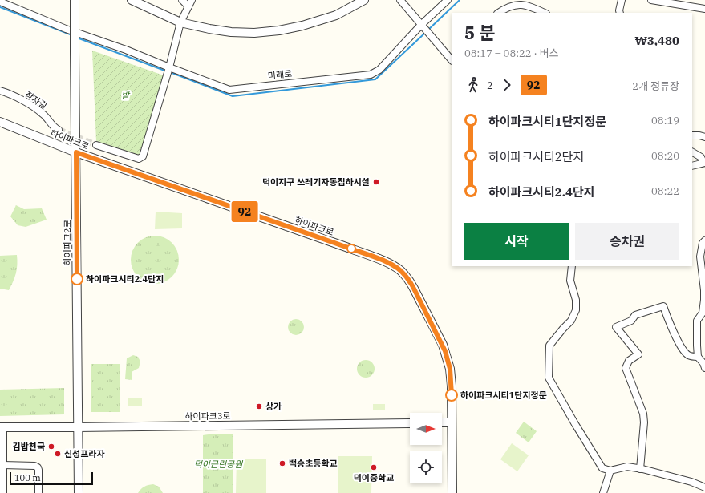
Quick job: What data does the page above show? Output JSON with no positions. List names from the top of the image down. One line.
{"streets":{"street":["미래로","장자길","하이파크로","하이파크2로","하이파크3로"]},"crossings":[["하이파크로","하이파크2로"],["하이파크2로","하이파크3로"]],"parks":["밭","덕이근린공원"],"places":["덕이지구 쓰레기자동집하시설","하이파크시티2.4단지","하이파크시티1단지정문","상가","김밥천국","신성프라자","백송초등학교","덕이중학교"],"lines":["bus line 92"],"scale_bar":"100 m","north":"right","page":{"on_map":"92","heading":["5 분","08:17 – 08:22 · 버스","₩3,480"],"legs":["2","92","2개 정류장"],"list":[{"name":"하이파크시티1단지정문","value":"08:19"},{"name":"하이파크시티2단지","value":"08:20"},{"name":"하이파크시티2.4단지","value":"08:22"}],"buttons":["시작","승차권"],"scale":"100 m"}}
